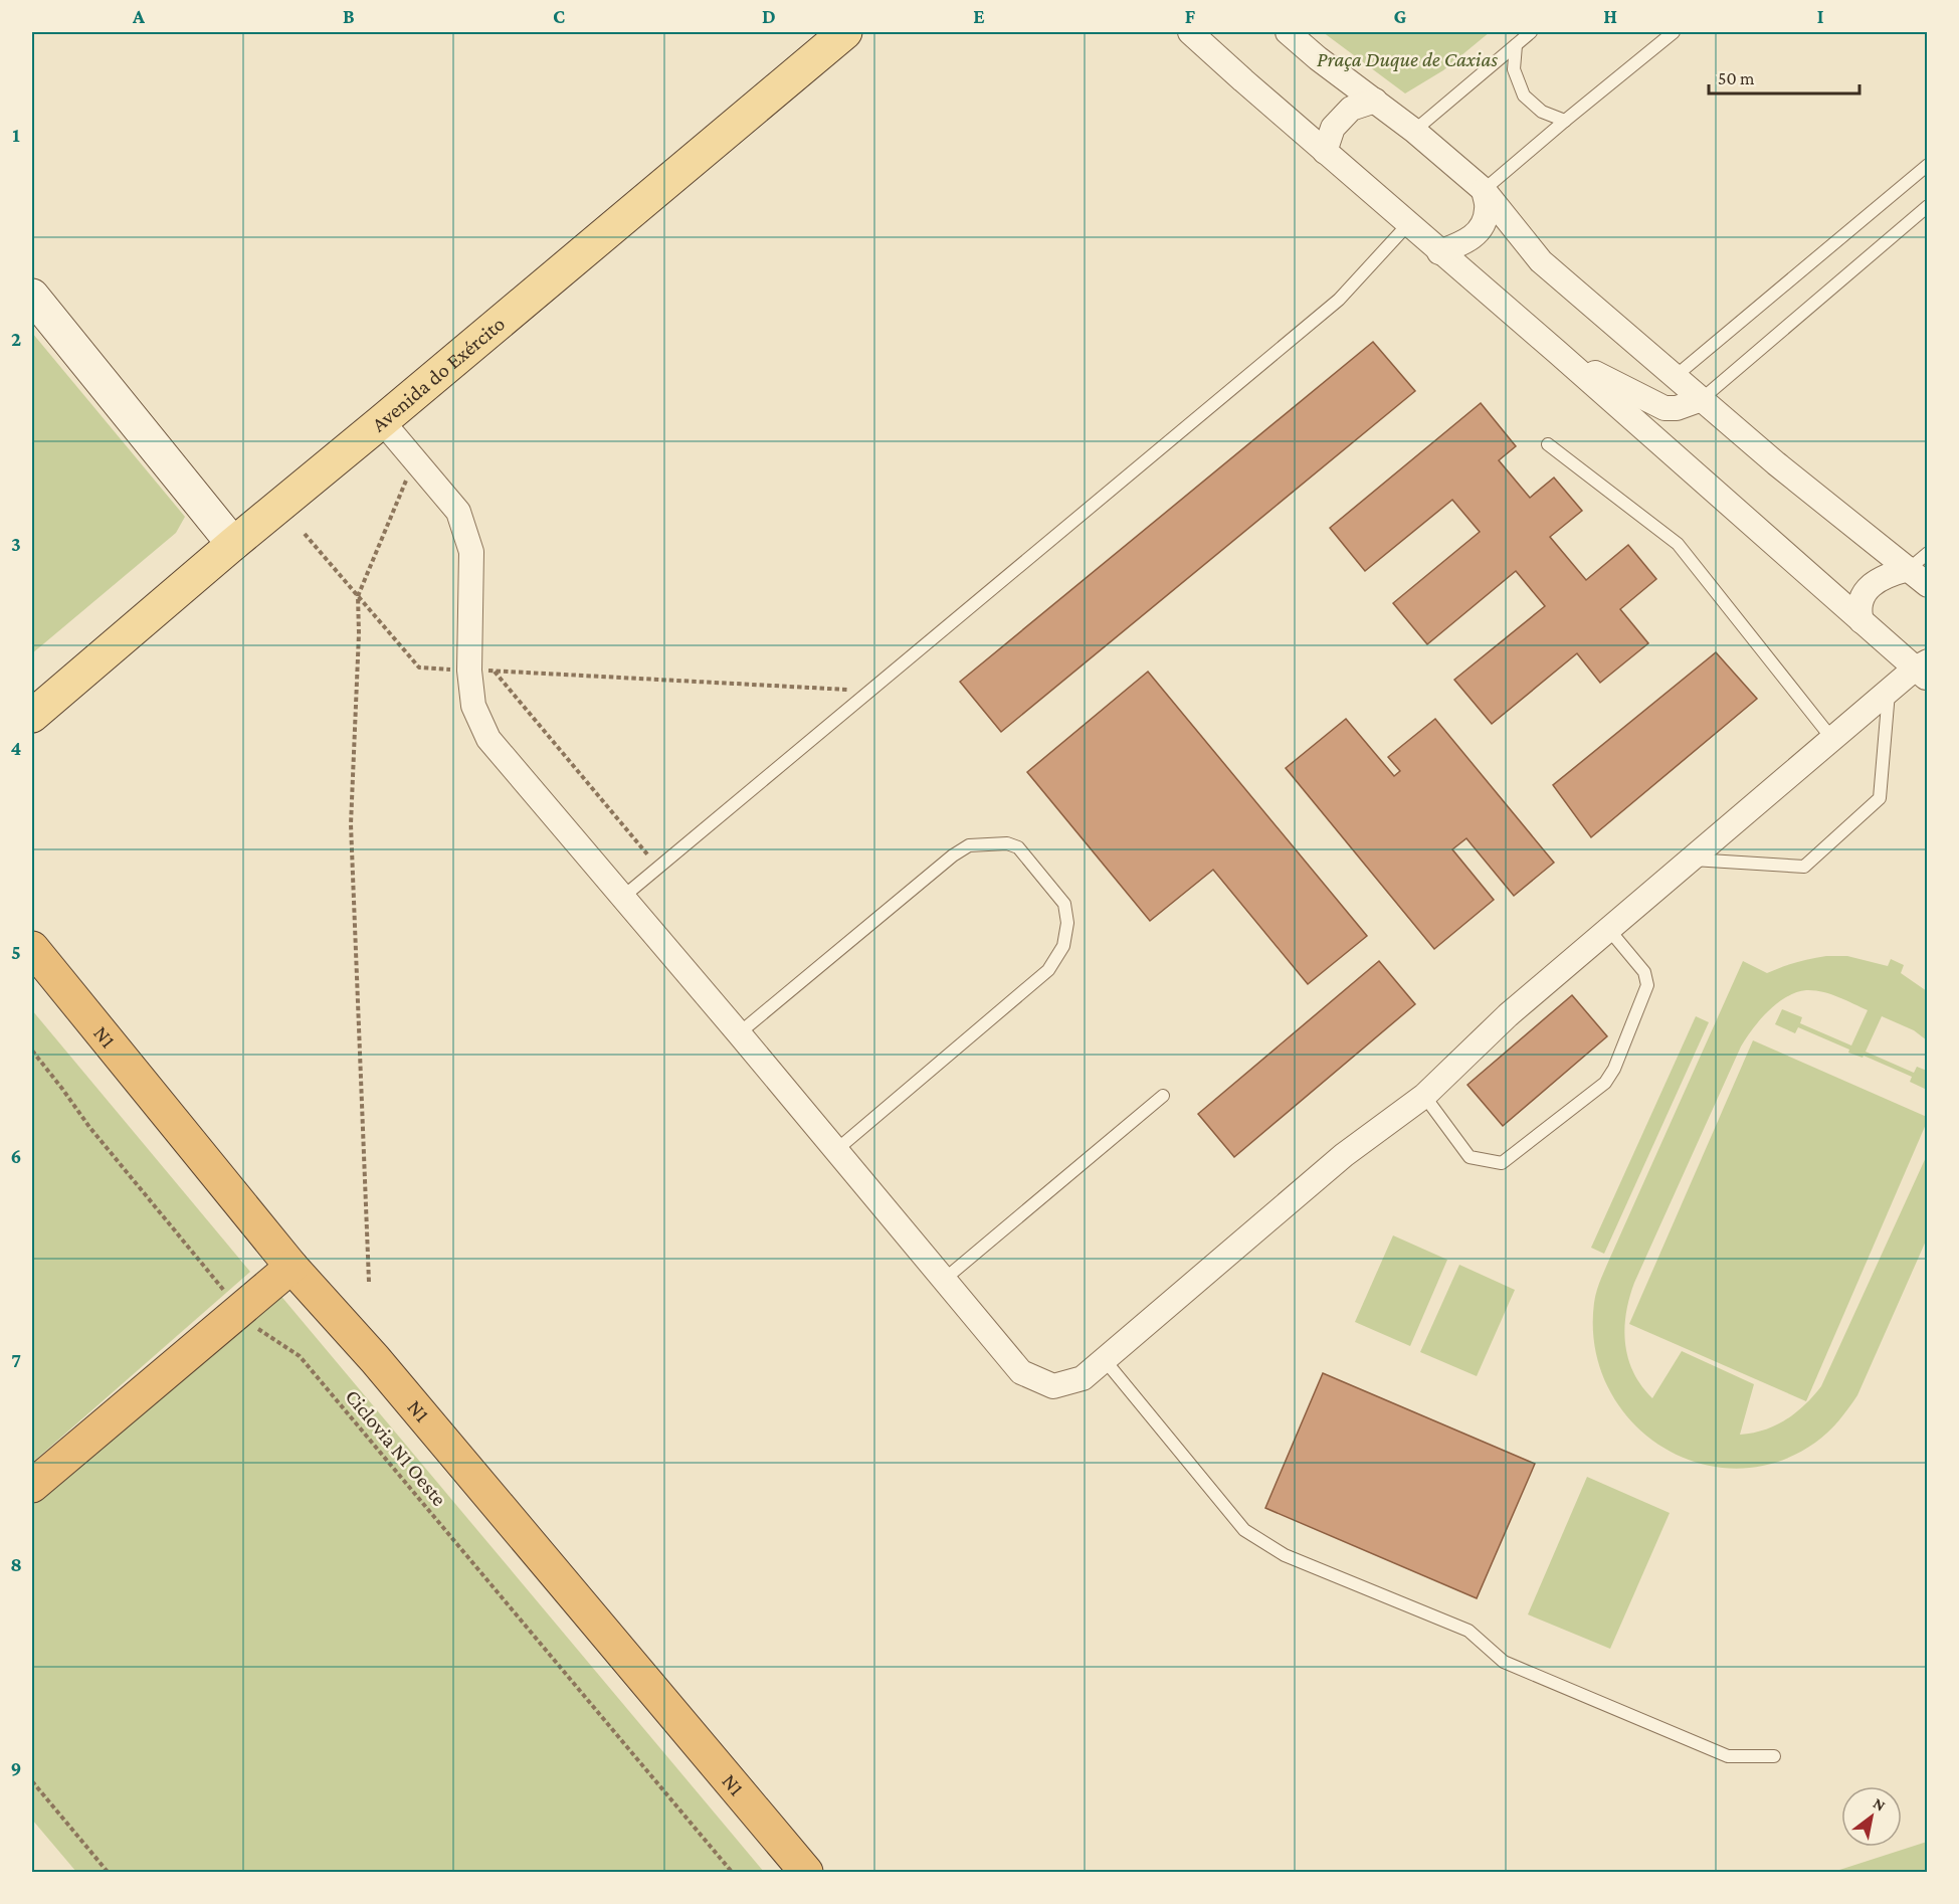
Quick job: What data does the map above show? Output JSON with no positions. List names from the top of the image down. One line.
{"streets":{"highway":["N1"],"main road":["Avenida do Exército"],"path":["Ciclovia N1 Oeste"]},"parks":["Praça Duque de Caxias"],"scale_bar":"50 m","north":"top right","grid":{"columns":["A","B","C","D","E","F","G","H","I"],"rows":["1","2","3","4","5","6","7","8","9"]}}
